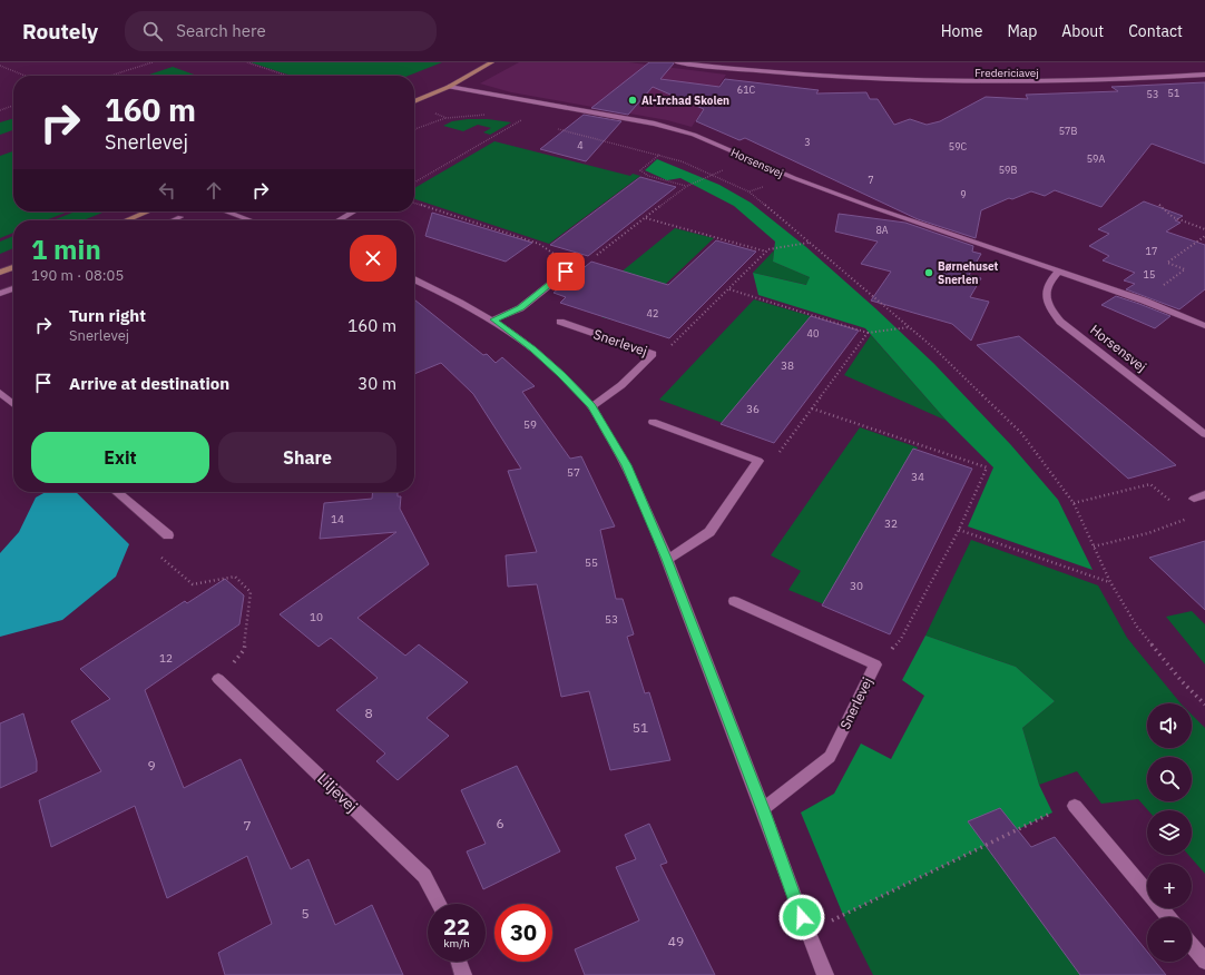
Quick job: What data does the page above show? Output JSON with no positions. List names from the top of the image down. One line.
{"streets":{"street":["Fredericiavej","Horsensvej","Snerlevej","Liljevej"]},"places":["Al-Irchad Skolen","Børnehuset Snerlen"],"house_numbers":["61C","51","53","57B","3","4","59C","59A","59B","7","9","8A","17","15","42","40","38","36","59","57","34","14","32","55","30","10","53","12","8","51","9","6","7","5","49"],"page":{"header":"Routely","search":"Search here","nav":["Home","Map","About","Contact"],"turn":["160 m","Snerlevej"],"heading":["1 min","190 m · 08:05"],"list":[{"name":"Turn right","note":"Snerlevej","value":"160 m"},{"name":"Arrive at destination","value":"30 m"}],"buttons":["Exit","Share"],"map_buttons":["+","−"],"speed":"22 km/h","limit":"30"}}
